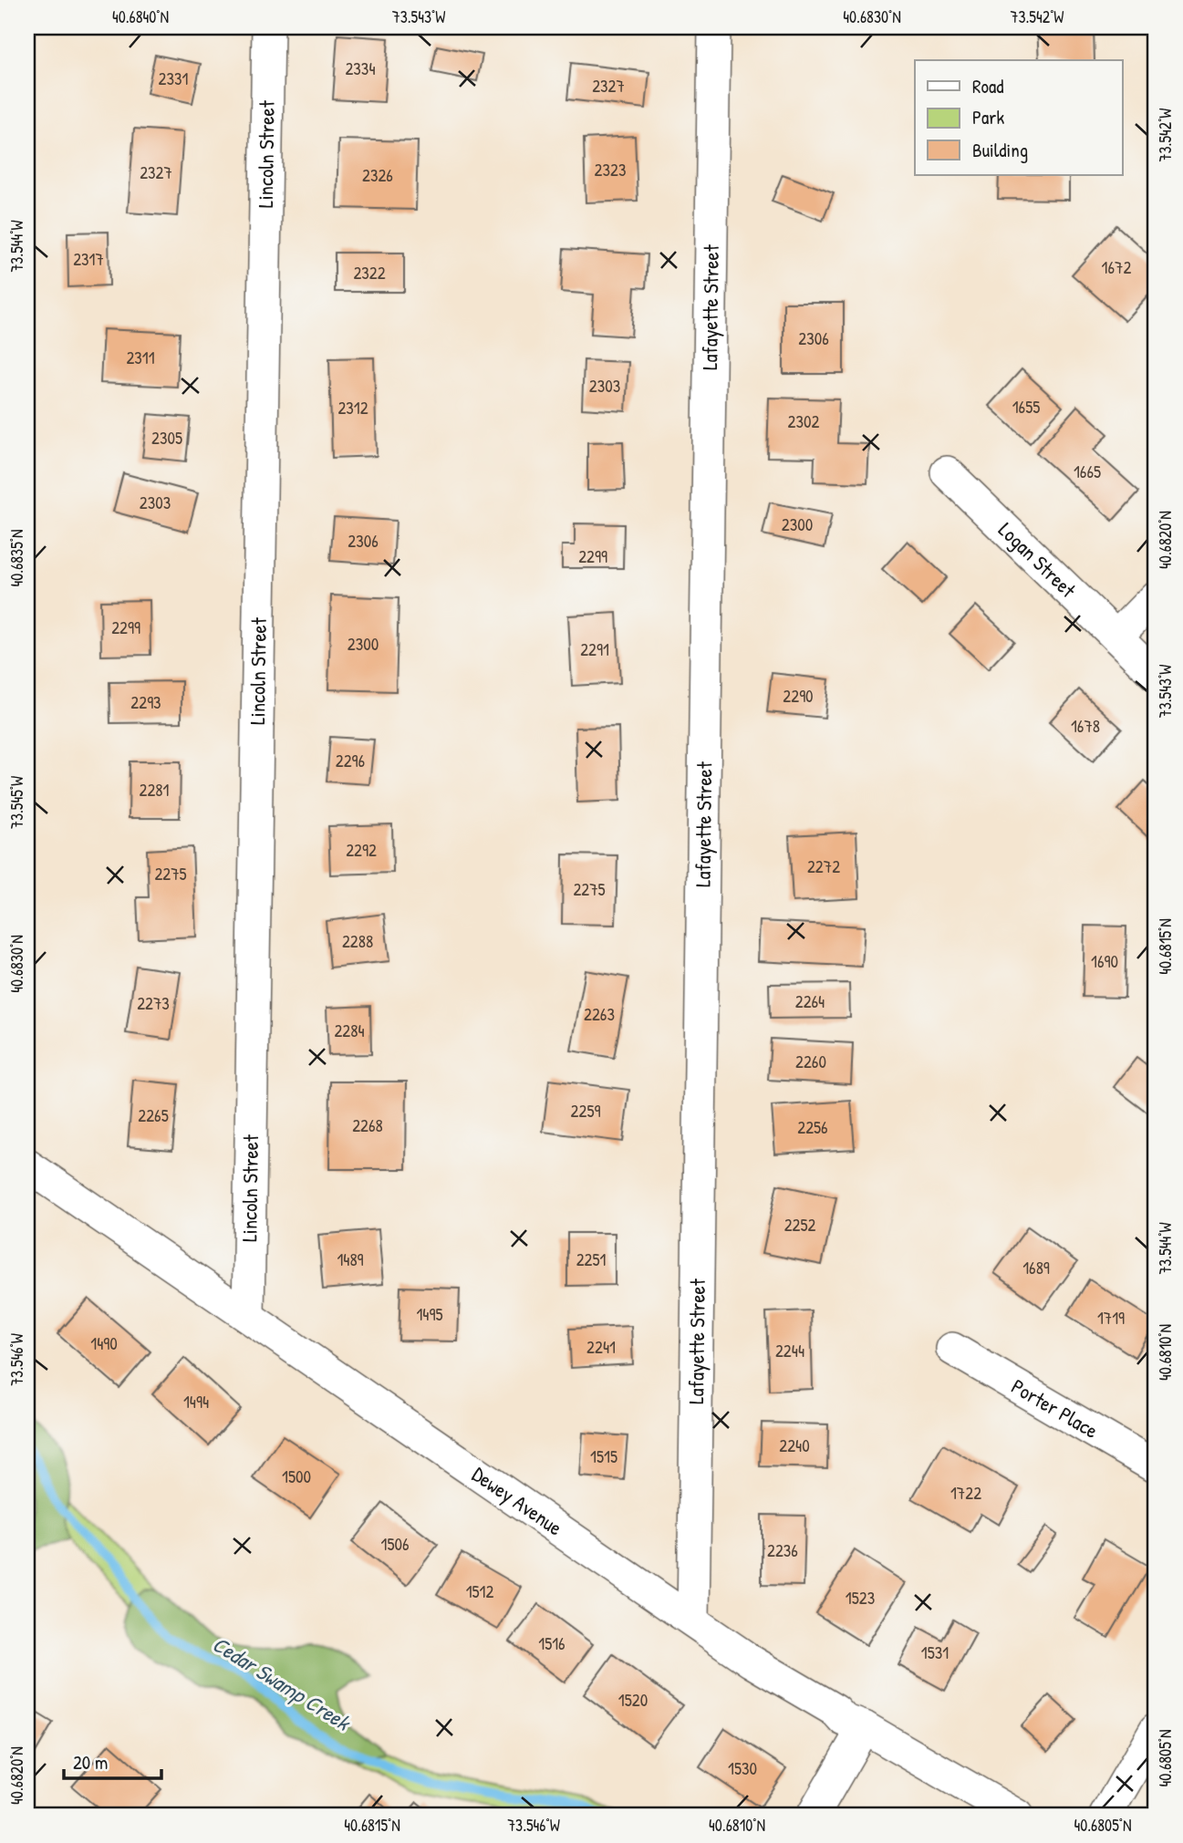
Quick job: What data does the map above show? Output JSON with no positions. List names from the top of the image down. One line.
{"streets":{"street":["Lincoln Street","Lafayette Street","Logan Street","Porter Place","Dewey Avenue"]},"crossings":[["Lincoln Street","Dewey Avenue"],["Lafayette Street","Dewey Avenue"]],"water":["Cedar Swamp Creek"],"house_numbers":["2334","2331","2327","2323","2327","2326","2317","1672","2322","2306","2311","2303","1655","2312","2302","2305","1665","2303","2300","2306","2299","2299","2300","2291","2290","2293","1678","2296","2281","2292","2272","2275","2275","2288","1690","2264","2273","2263","2284","2260","2259","2265","2268","2256","2252","1489","2251","1689","1495","1719","1490","2241","2244","1494","2240","1515","1500","1722","1506","2236","1512","1523","1516","1531","1520","1530"],"legend":["Road","Park","Building"],"scale_bar":"20 m","coordinates":["40.6840°N","73.543°W","40.6830°N","73.542°W","73.544°W","40.6820°N","40.6835°N","73.545°W","40.6815°N","40.6810°N","73.546°W","40.6805°N"]}
